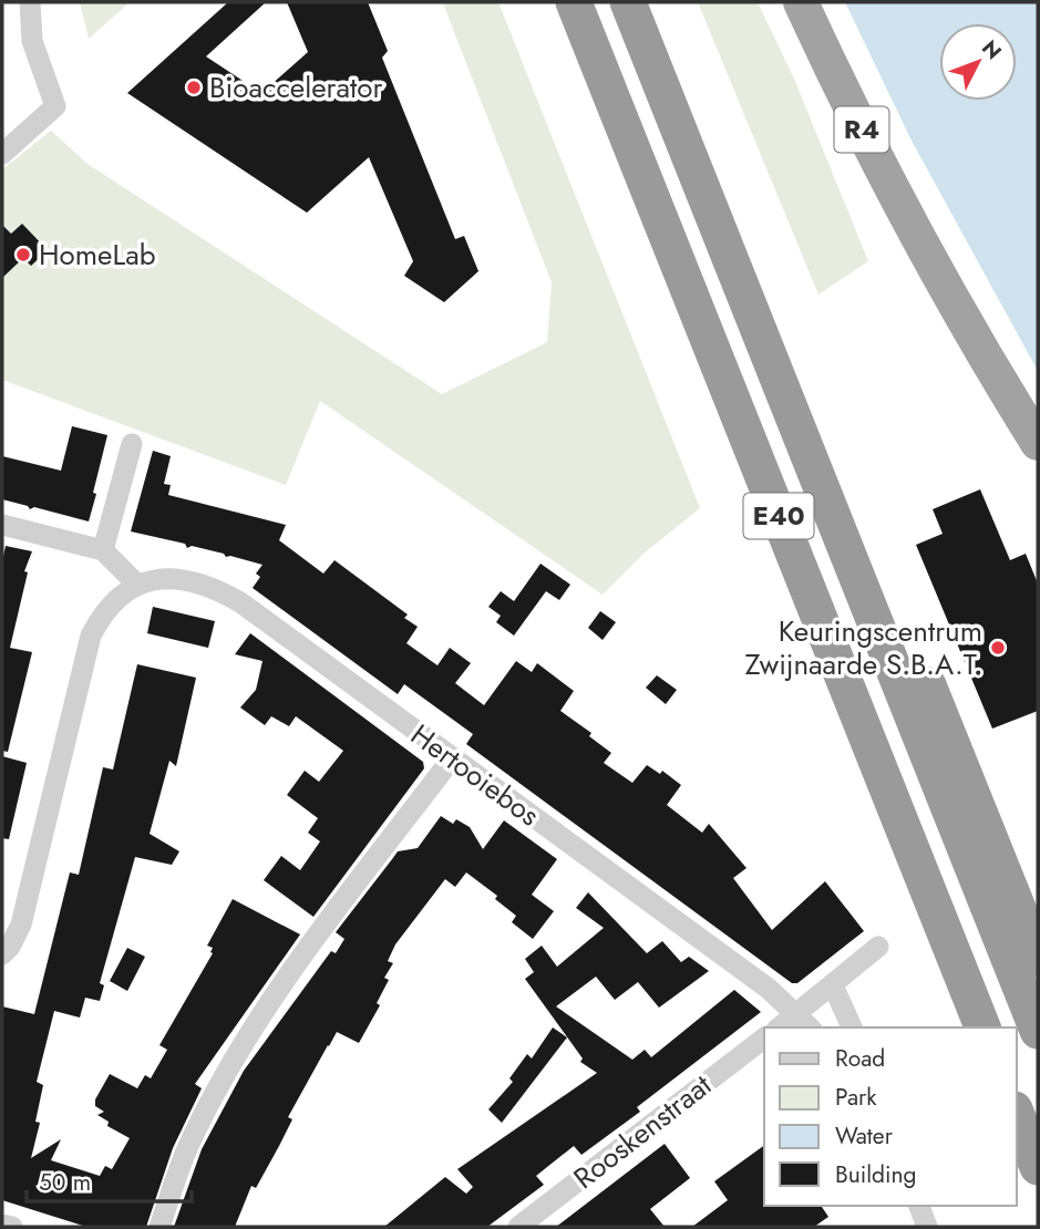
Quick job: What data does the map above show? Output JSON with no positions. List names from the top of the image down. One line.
{"streets":{"highway":["R4","E40"],"street":["Hertooiebos","Rooskenstraat"]},"places":["Bioaccelerator","HomeLab","Keuringscentrum Zwijnaarde S.B.A.T."],"legend":["Road","Park","Water","Building"],"scale_bar":"50 m","north":"top right"}
